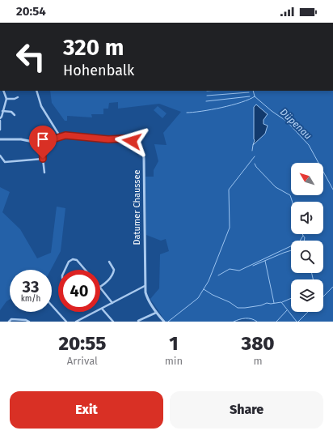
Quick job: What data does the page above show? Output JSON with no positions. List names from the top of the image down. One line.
{"streets":{"street":["Datumer Chaussee"]},"water":["Düpenau"],"north":"top left","page":{"status":"20:54","turn":["320 m","Hohenbalk"],"speed":"33 km/h","limit":"40","eta":["20:55","Arrival","1","min","380","m"],"buttons":["Exit","Share"]}}
